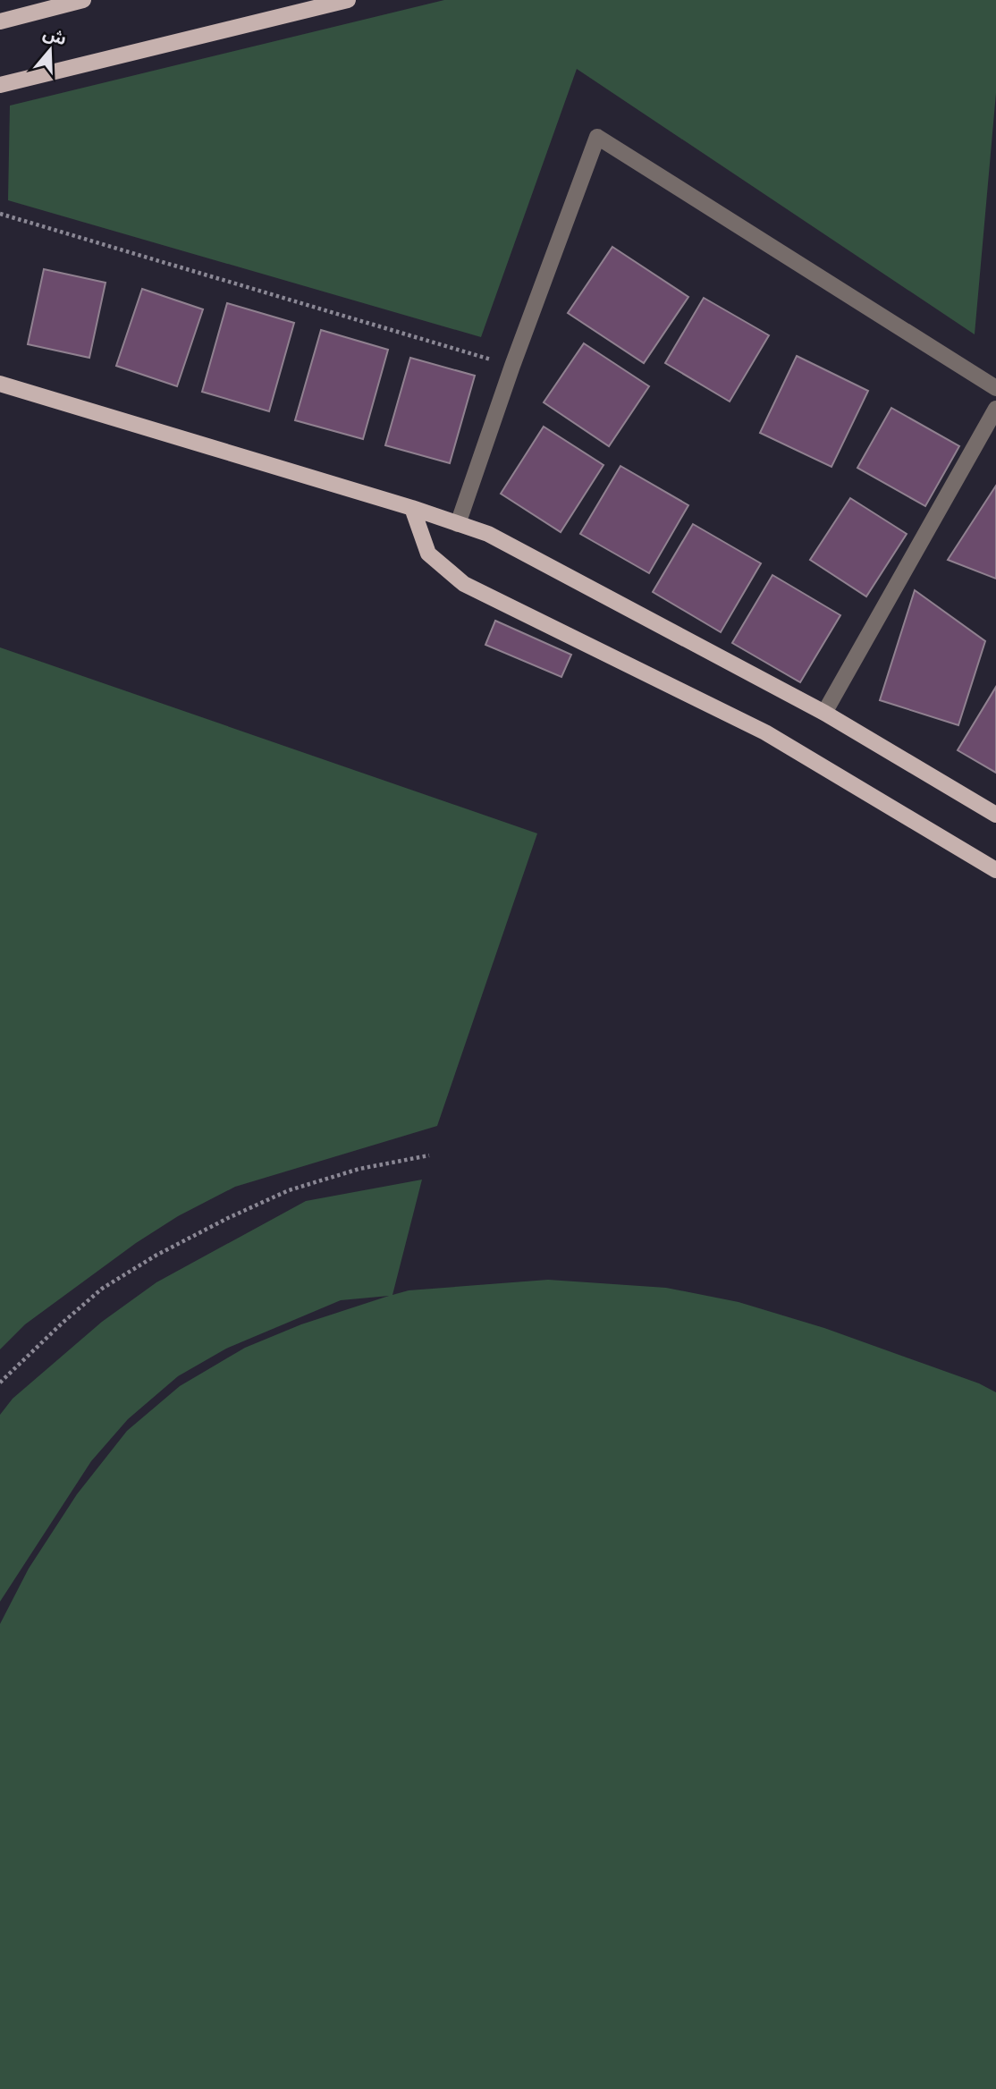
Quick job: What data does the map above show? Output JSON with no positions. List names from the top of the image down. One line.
{"north":"top"}
